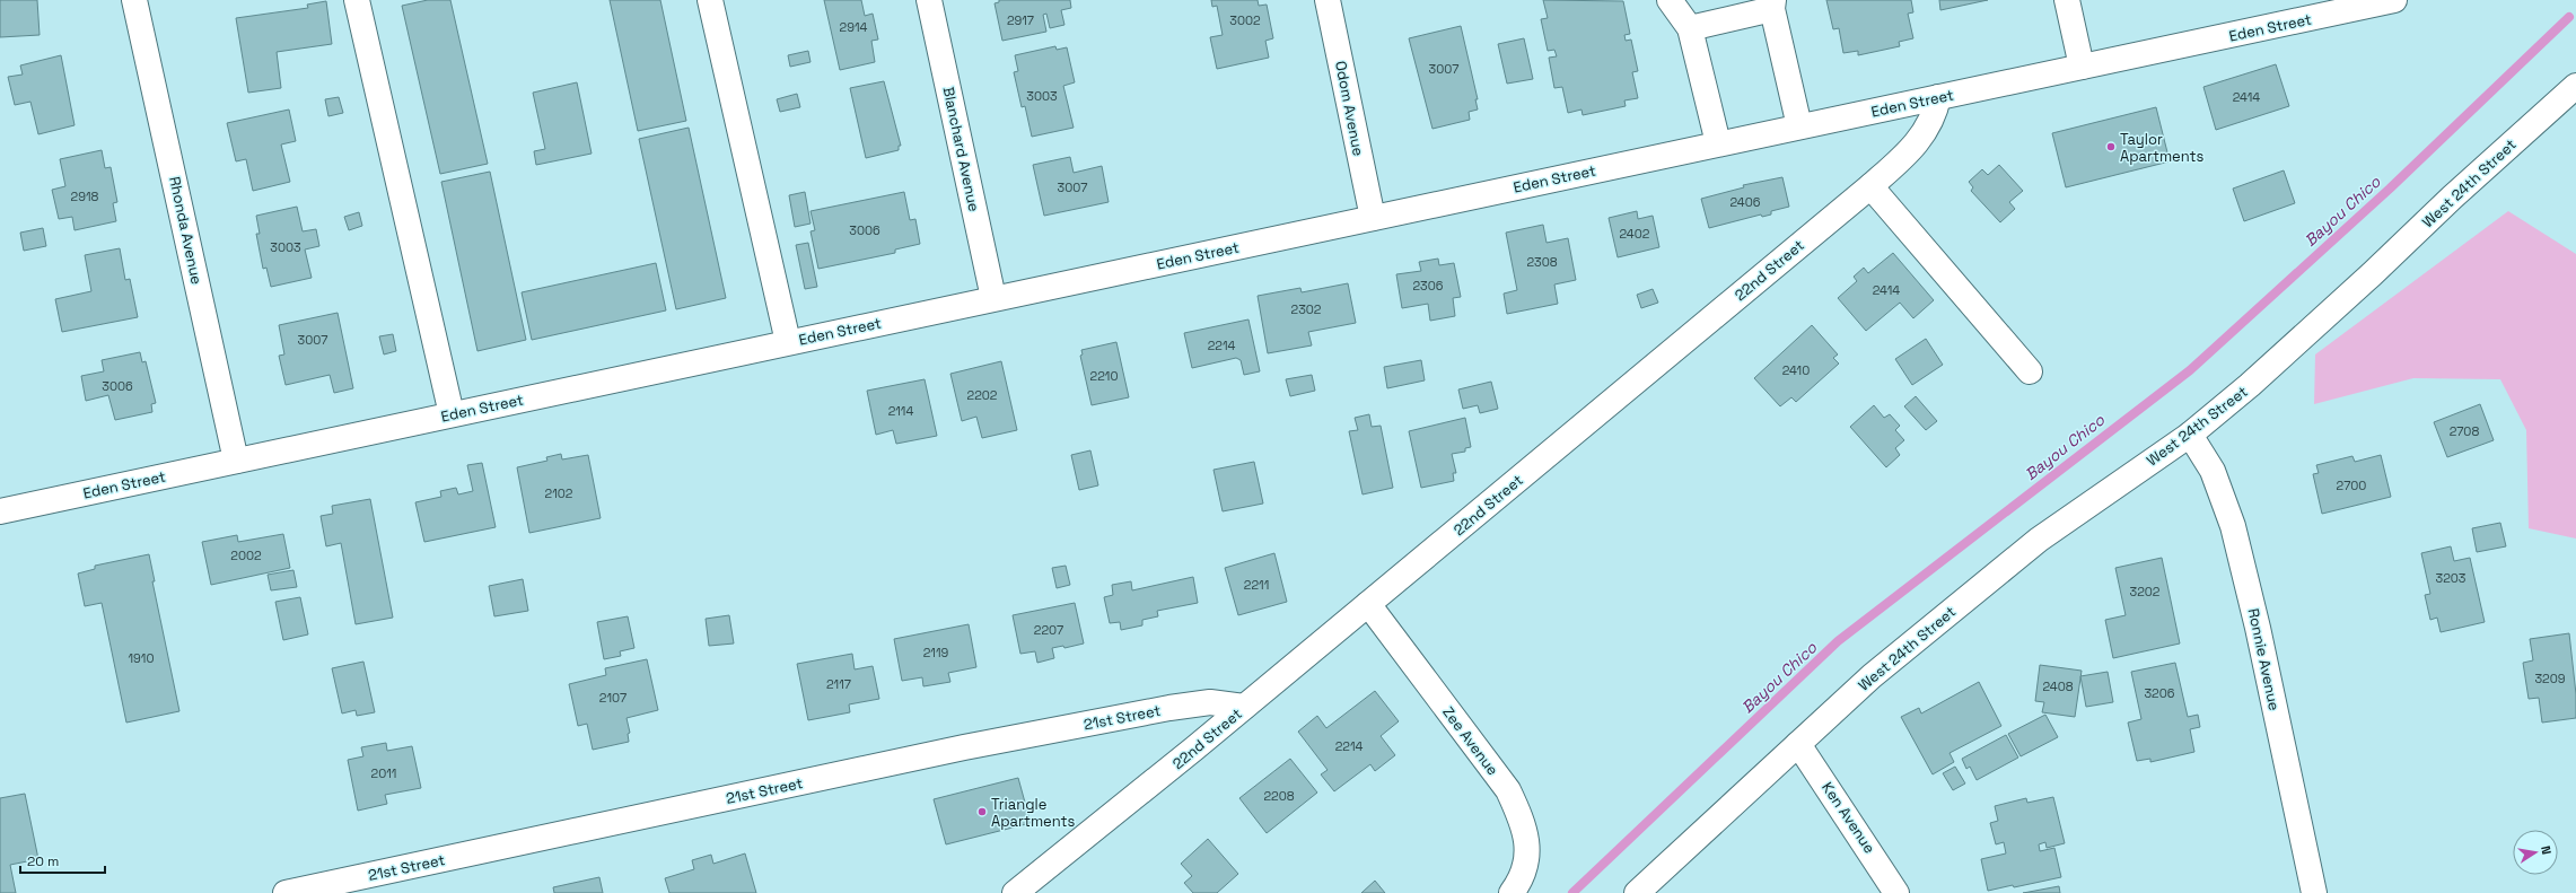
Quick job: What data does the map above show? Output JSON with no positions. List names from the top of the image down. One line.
{"streets":{"street":["Eden Street","Odom Avenue","Blanchard Avenue","West 24th Street","Rhonda Avenue","22nd Street","Ronnie Avenue","21st Street","Zee Avenue","Ken Avenue"]},"crossings":[["Eden Street","Odom Avenue"],["Eden Street","Blanchard Avenue"],["Eden Street","Rhonda Avenue"],["Eden Street","22nd Street"],["West 24th Street","Ronnie Avenue"],["West 24th Street","Ken Avenue"],["22nd Street","21st Street"],["22nd Street","Zee Avenue"]],"water":["Bayou Chico"],"places":["Taylor Apartments","Triangle Apartments"],"house_numbers":["2917","3002","2914","3007","3003","2414","3007","2918","2406","3006","2402","3003","2308","2306","2414","2302","3007","2214","2410","2210","3006","2202","2114","2708","2700","2102","2002","3203","2211","3202","2207","2119","1910","3209","2117","2408","3206","2107","2214","2011","2208"],"scale_bar":"20 m","north":"right"}
